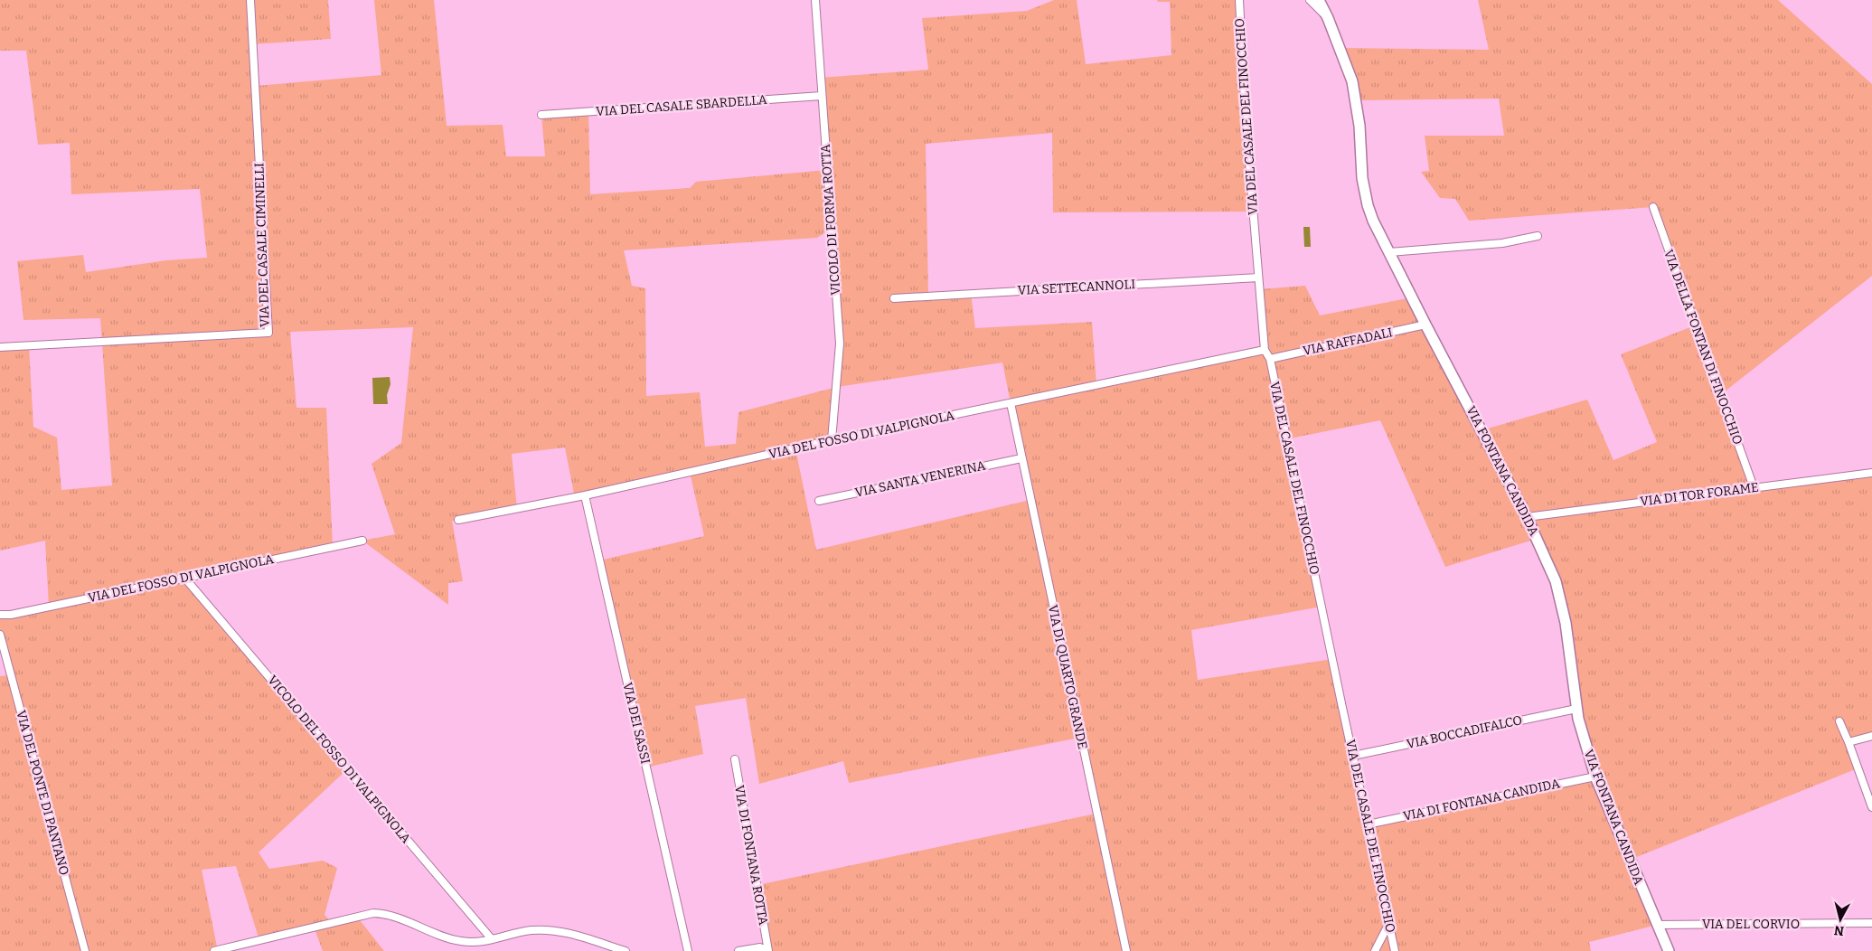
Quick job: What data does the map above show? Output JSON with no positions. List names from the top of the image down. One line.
{"streets":{"main road":["VIA FONTANA CANDIDA"],"street":["VIA DEL CASALE SBARDELLA","VIA DEL CASALE DEL FINOCCHIO","VICOLO DI FORMA ROTTA","VIA DEL CASALE CIMINELLI","VIA SETTECANNOLI","VIA RAFFADALI","VIA DELLA FONTAN DI FINOCCHIO","VIA DEL FOSSO DI VALPIGNOLA","VIA SANTA VENERINA","VIA DI TOR FORAME","VIA DI QUARTO GRANDE","VIA DEI SASSI","VIA BOCCADIFALCO","VICOLO DEL FOSSO DI VALPIGNOLA","VIA DEL PONTE DI PANTANO","VIA DI FONTANA CANDIDA","VIA DI FONTANA ROTTA","VIA DEL CORVIO"]},"crossings":[["VIA DEL CASALE SBARDELLA","VICOLO DI FORMA ROTTA"],["VIA DEL CASALE DEL FINOCCHIO","VIA SETTECANNOLI"],["VIA DEL CASALE DEL FINOCCHIO","VIA RAFFADALI"],["VIA DEL CASALE DEL FINOCCHIO","VIA DEL FOSSO DI VALPIGNOLA"],["VIA DEL CASALE DEL FINOCCHIO","VIA BOCCADIFALCO"],["VIA DEL CASALE DEL FINOCCHIO","VIA DI FONTANA CANDIDA"],["VICOLO DI FORMA ROTTA","VIA DEL FOSSO DI VALPIGNOLA"],["VIA RAFFADALI","VIA FONTANA CANDIDA"],["VIA DELLA FONTAN DI FINOCCHIO","VIA DI TOR FORAME"],["VIA DEL FOSSO DI VALPIGNOLA","VIA DI QUARTO GRANDE"],["VIA DEL FOSSO DI VALPIGNOLA","VIA DEI SASSI"],["VIA DEL FOSSO DI VALPIGNOLA","VICOLO DEL FOSSO DI VALPIGNOLA"],["VIA FONTANA CANDIDA","VIA DI TOR FORAME"],["VIA FONTANA CANDIDA","VIA BOCCADIFALCO"],["VIA FONTANA CANDIDA","VIA DI FONTANA CANDIDA"],["VIA FONTANA CANDIDA","VIA DEL CORVIO"],["VIA SANTA VENERINA","VIA DI QUARTO GRANDE"]],"north":"bottom"}
